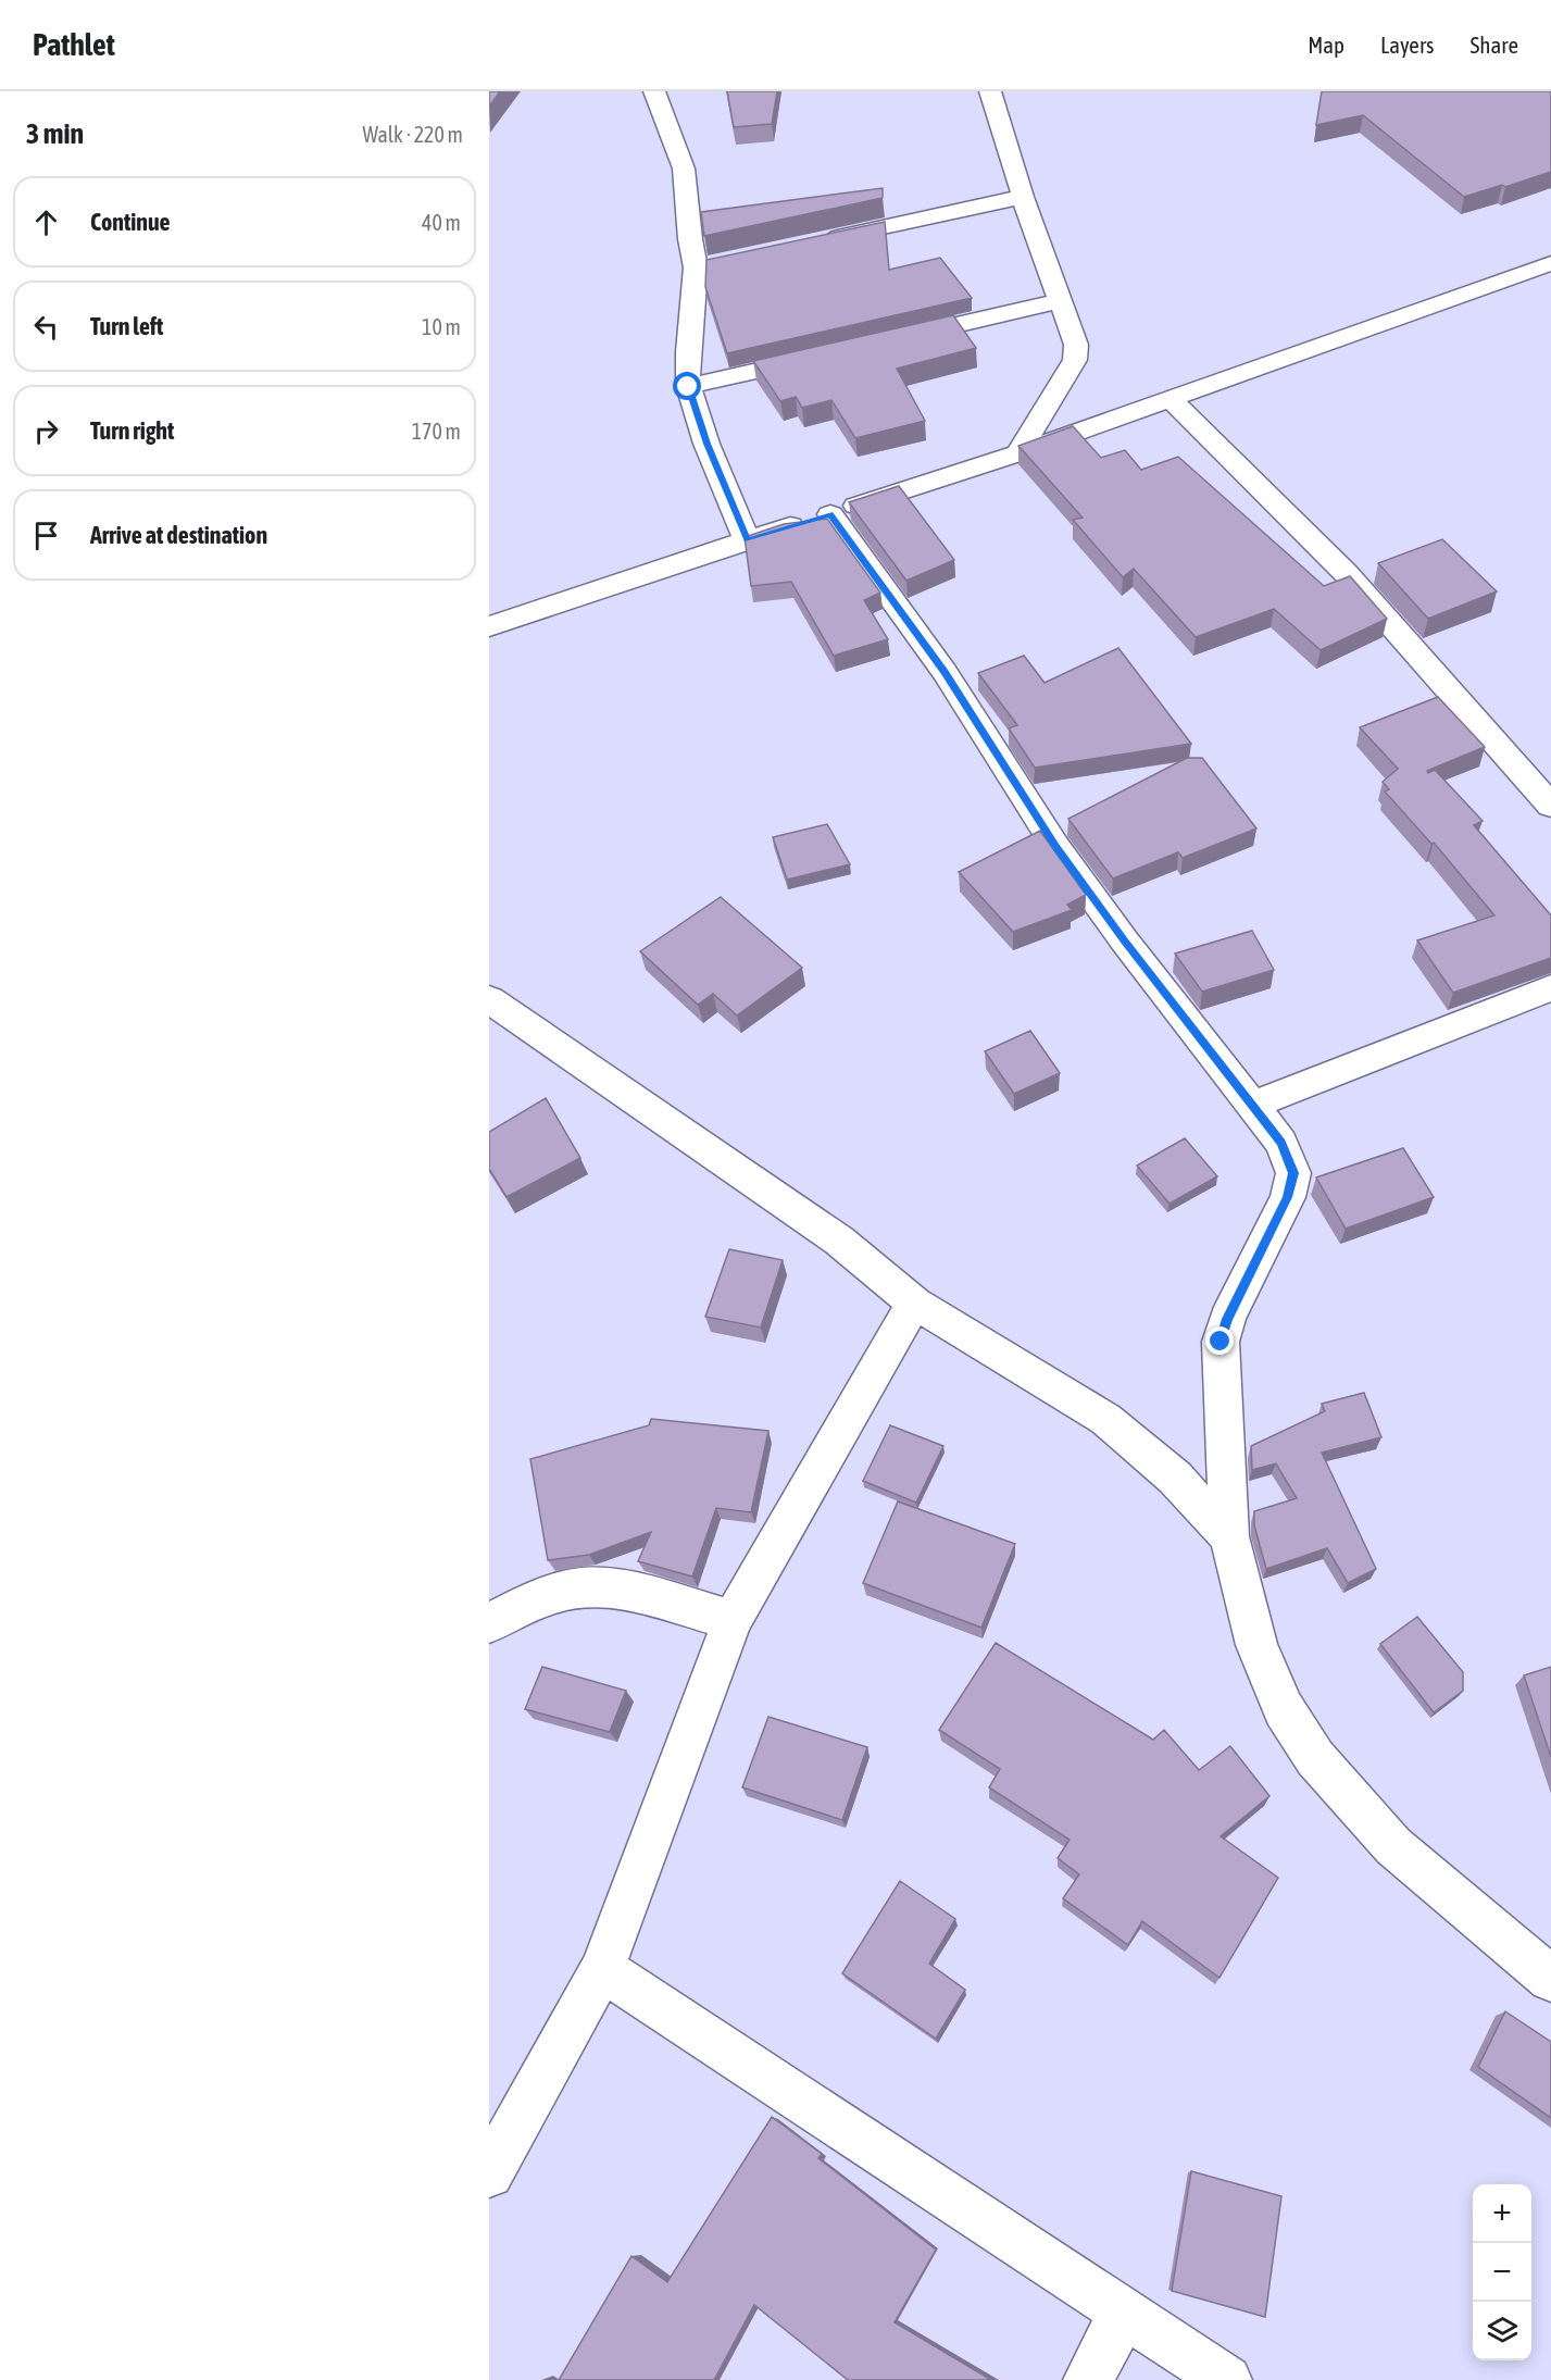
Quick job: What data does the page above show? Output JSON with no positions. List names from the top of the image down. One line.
{"page":{"header":"Pathlet","nav":["Map","Layers","Share"],"heading":["3 min","Walk · 220 m"],"list":[["Continue","40 m"],["Turn left","10 m"],["Turn right","170 m"],"Arrive at destination"],"map_buttons":["+","−"]}}
